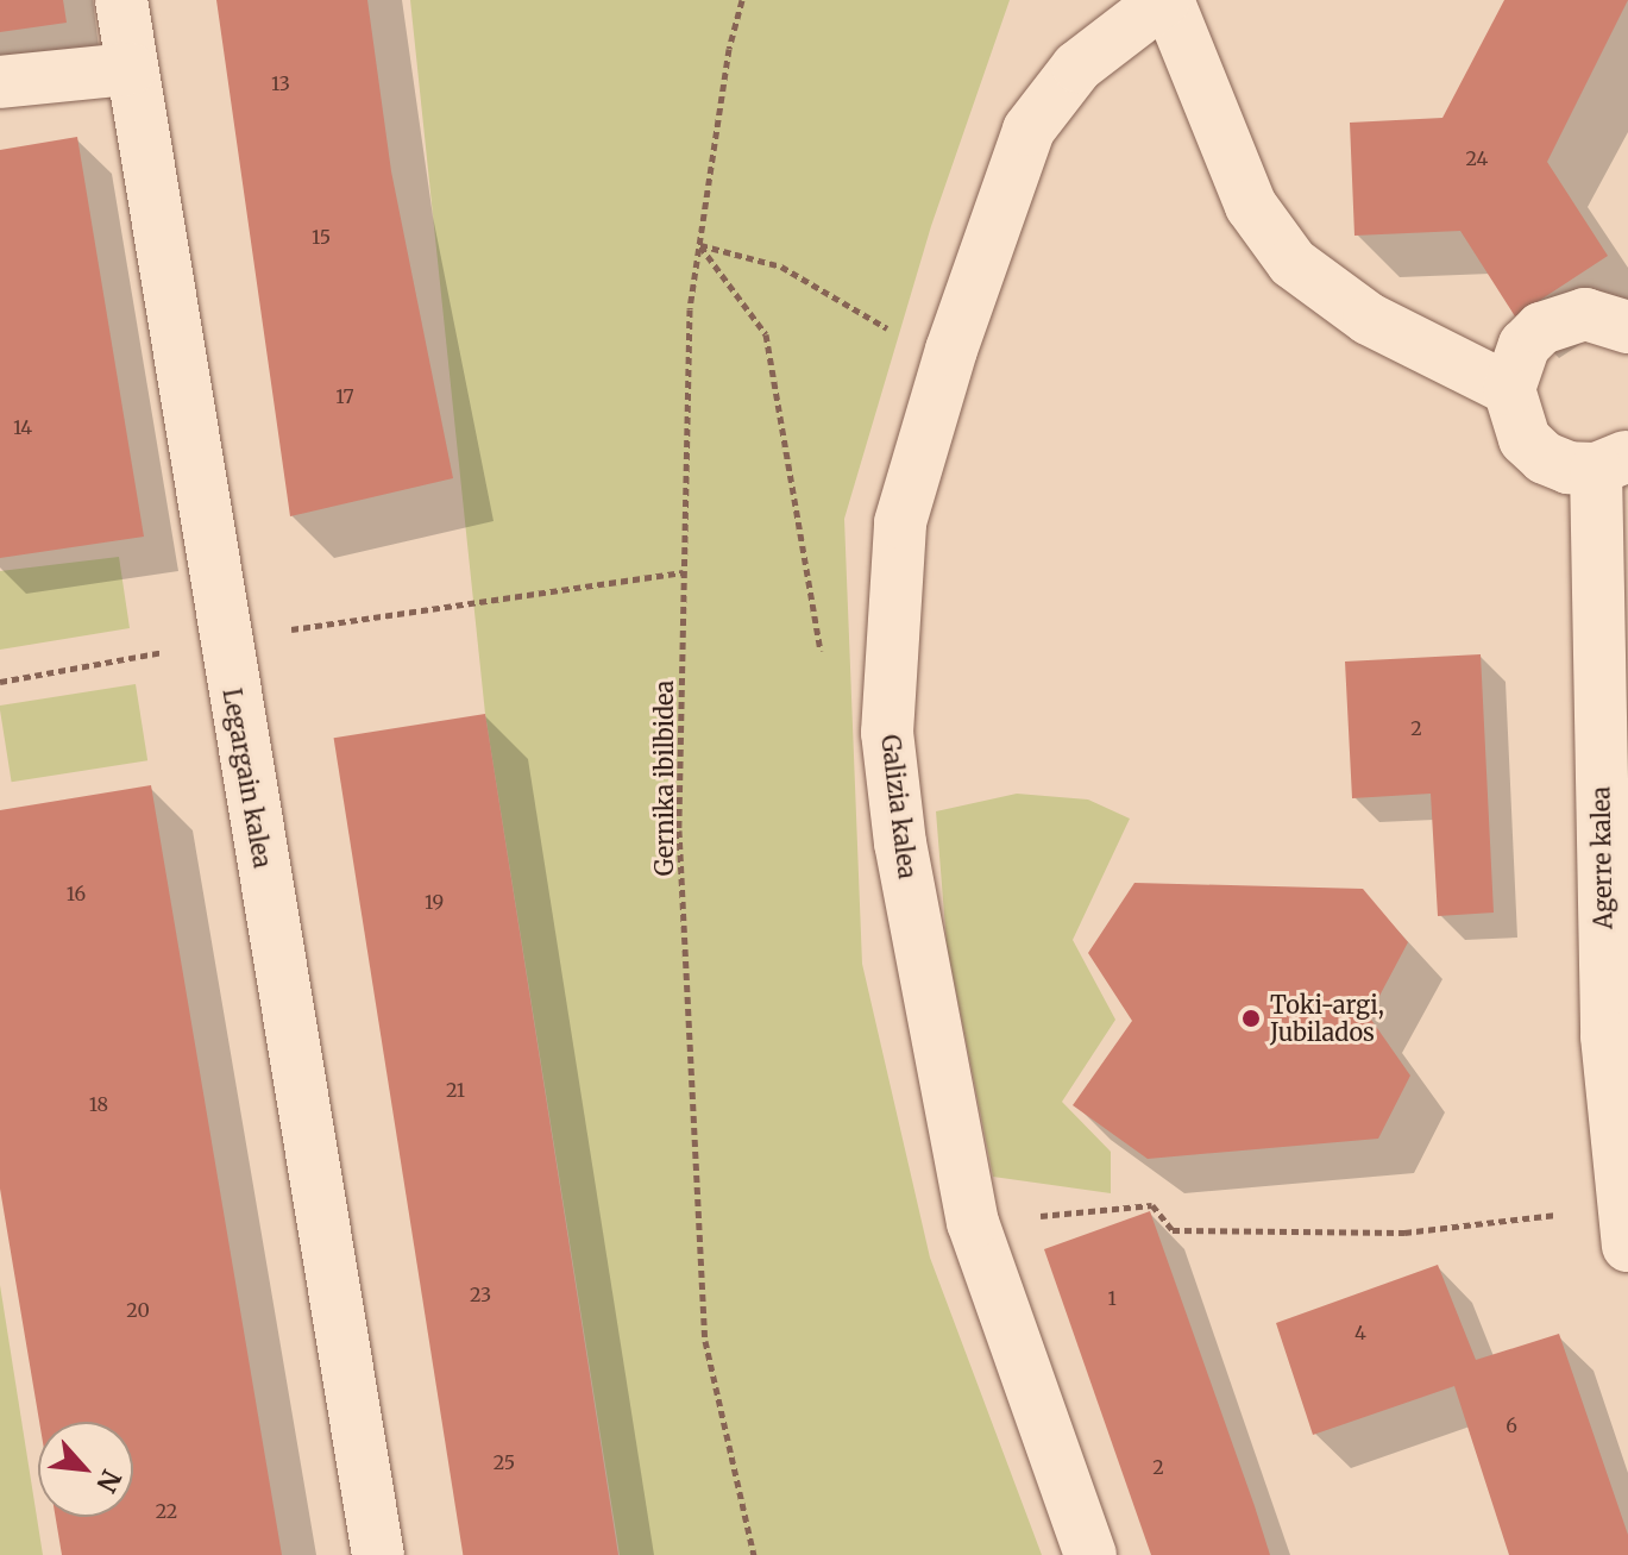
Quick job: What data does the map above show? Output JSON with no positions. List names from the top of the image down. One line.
{"streets":{"street":["Legargain kalea","Galizia kalea","Agerre kalea"],"path":["Gernika ibilbidea"]},"places":["Toki-argi, Jubilados"],"house_numbers":["13","24","15","17","14","2","16","19","21","18","23","1","20","4","6","25","2","22"],"north":"bottom right"}
